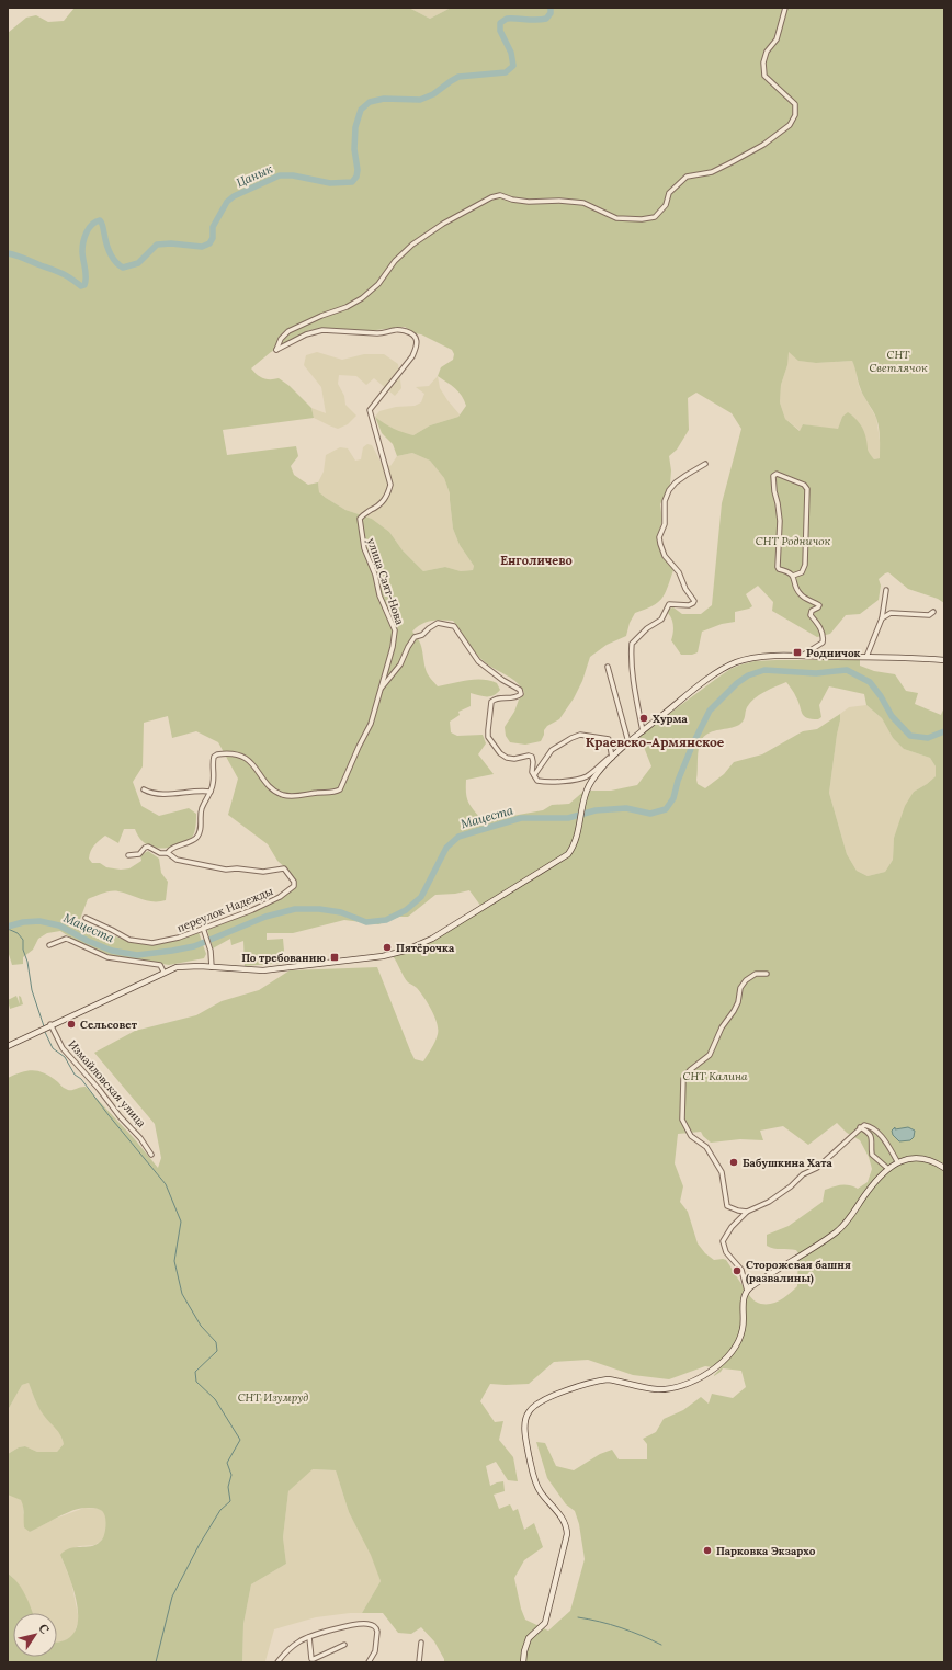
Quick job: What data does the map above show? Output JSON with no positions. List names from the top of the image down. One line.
{"streets":{"street":["улица Саят-Нова","переулок Надежды","Измайловская улица"]},"crossings":[["улица Саят-Нова","переулок Надежды"]],"districts":["Енголичево","Краевско-Армянское"],"water":["Цанык","Мацеста"],"parks":["СНТ Светлячок","СНТ Родничок","СНТ Калина","СНТ Изумруд"],"places":{"transit":["Родничок","По требованию"],"other":["Хурма","Пятёрочка","Сельсовет","Бабушкина Хата","Сторожевая башня (развалины)","Парковка Экзархо"]},"north":"top right"}
